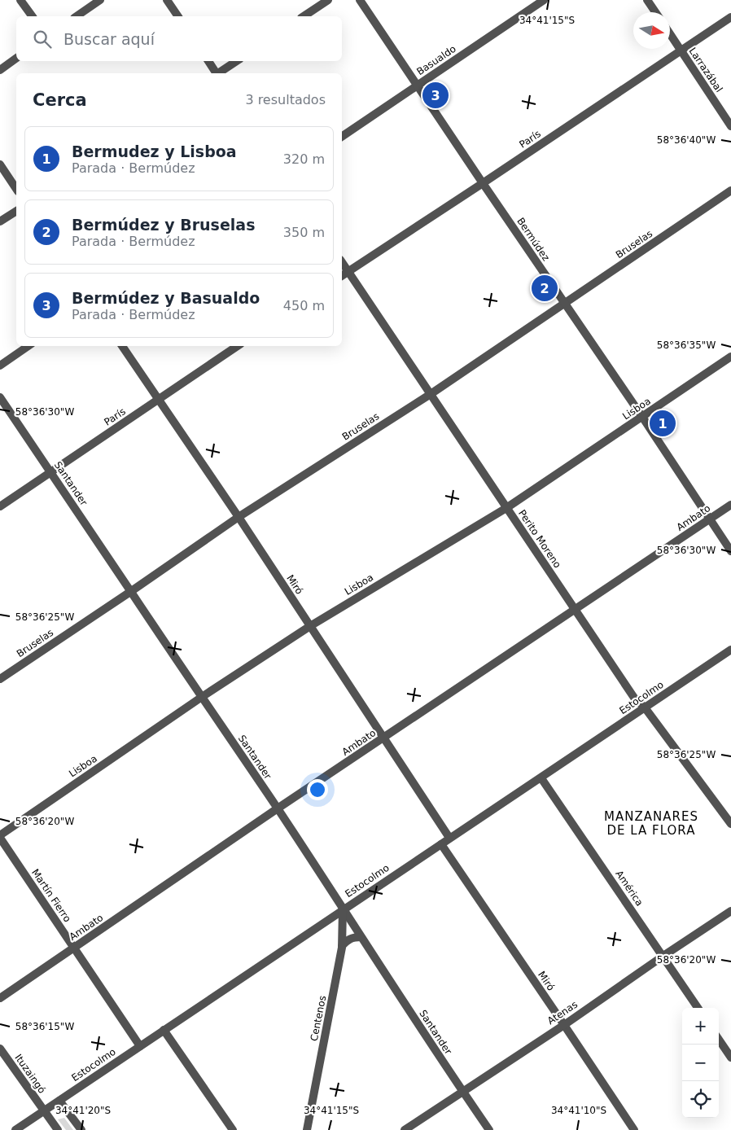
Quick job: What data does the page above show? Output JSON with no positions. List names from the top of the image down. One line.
{"streets":{"street":["Basualdo","Larrazábal","París","Bermúdez","Bruselas","Lisboa","Santander","Ambato","Perito Moreno","Miró","Estocolmo","América","Martín Fierro","Atenas","Centenos","Ituzaingó"]},"crossings":[["Basualdo","Bermúdez"],["Larrazábal","París"],["París","Bermúdez"],["París","Santander"],["París","Perito Moreno"],["París","Miró"],["Bermúdez","Bruselas"],["Bermúdez","Lisboa"],["Bermúdez","Ambato"],["Bruselas","Santander"],["Bruselas","Perito Moreno"],["Bruselas","Miró"],["Lisboa","Santander"],["Lisboa","Perito Moreno"],["Lisboa","Miró"],["Lisboa","Martín Fierro"],["Santander","Ambato"],["Santander","Estocolmo"],["Santander","Atenas"],["Santander","Centenos"],["Ambato","Perito Moreno"],["Ambato","Miró"],["Ambato","Martín Fierro"],["Perito Moreno","Estocolmo"],["Miró","Estocolmo"],["Miró","Atenas"],["Estocolmo","América"],["Estocolmo","Martín Fierro"],["Estocolmo","Centenos"],["Estocolmo","Ituzaingó"],["América","Atenas"]],"districts":["MANZANARES DE LA FLORA"],"north":"right","page":{"search":"Buscar aquí","heading":["Cerca","3 resultados"],"pins":["3","2","1"],"list":[{"mark":"1","name":"Bermudez y Lisboa","note":"Parada · Bermúdez","value":"320 m"},{"mark":"2","name":"Bermúdez y Bruselas","note":"Parada · Bermúdez","value":"350 m"},{"mark":"3","name":"Bermúdez y Basualdo","note":"Parada · Bermúdez","value":"450 m"}],"map_buttons":["+","−"]},"coordinates":["34°41'15\"S","58°36'40\"W","58°36'35\"W","58°36'30\"W","58°36'25\"W","58°36'20\"W","58°36'15\"W","34°41'20\"S","34°41'10\"S"]}
